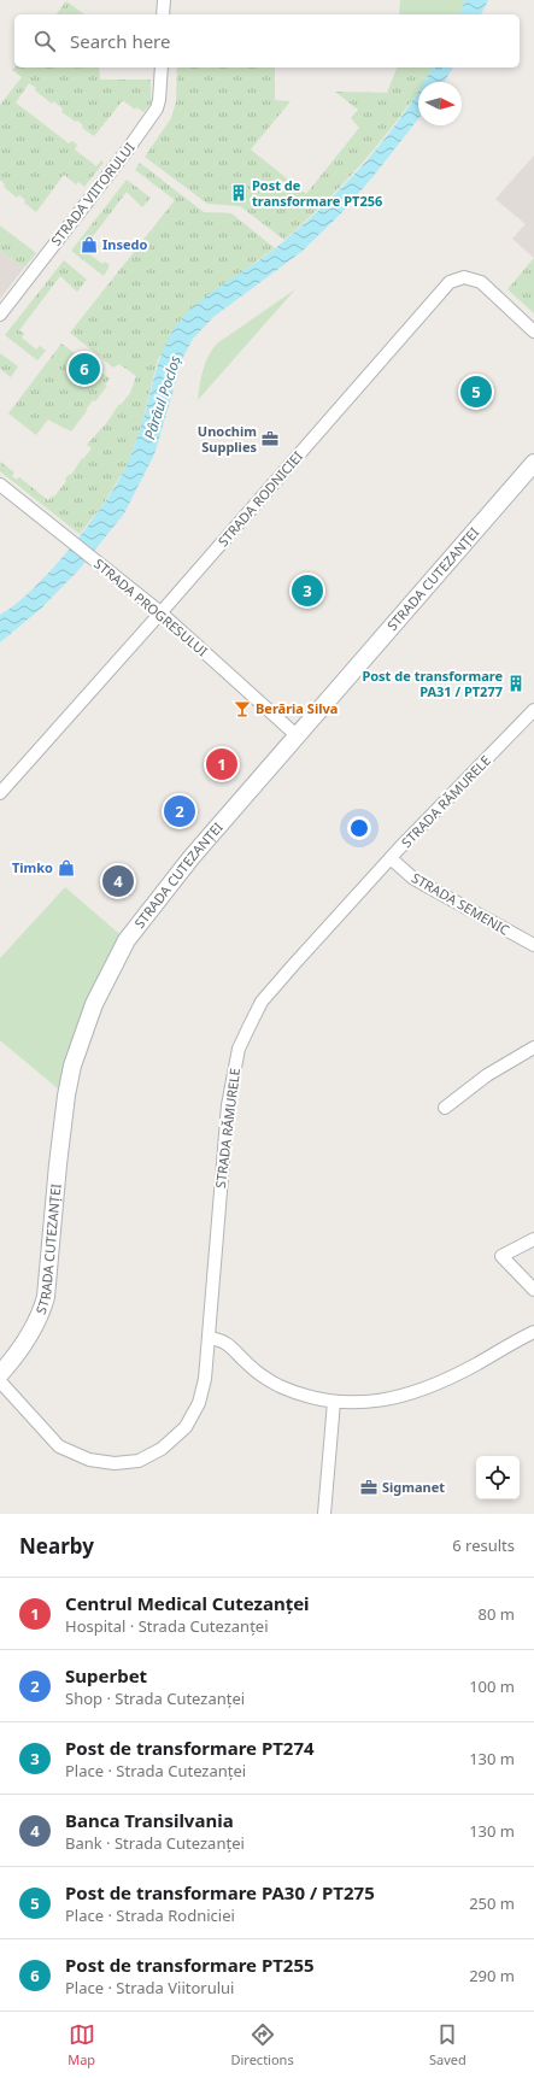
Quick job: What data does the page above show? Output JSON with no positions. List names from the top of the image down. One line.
{"streets":{"street":["STRADA VIITORULUI","STRADA RODNICIEI","STRADA CUTEZANȚEI","STRADA PROGRESULUI","STRADA RĂMURELE","STRADA SEMENIC"]},"crossings":[["STRADA RODNICIEI","STRADA PROGRESULUI"],["STRADA CUTEZANȚEI","STRADA PROGRESULUI"],["STRADA RĂMURELE","STRADA SEMENIC"]],"water":["Pârâul Pocloș"],"places":{"building":["Post de transformare PT256","Post de transformare PA31 / PT277"],"shop":["Insedo","Timko"],"office":["Unochim Supplies","Sigmanet"],"bar":["Berăria Silva"]},"north":"right","page":{"search":"Search here","pins":["6","5","3","1","2","4"],"heading":["Nearby","6 results"],"list":[{"mark":"1","name":"Centrul Medical Cutezanței","note":"Hospital · Strada Cutezanței","value":"80 m"},{"mark":"2","name":"Superbet","note":"Shop · Strada Cutezanței","value":"100 m"},{"mark":"3","name":"Post de transformare PT274","note":"Place · Strada Cutezanței","value":"130 m"},{"mark":"4","name":"Banca Transilvania","note":"Bank · Strada Cutezanței","value":"130 m"},{"mark":"5","name":"Post de transformare PA30 / PT275","note":"Place · Strada Rodniciei","value":"250 m"},{"mark":"6","name":"Post de transformare PT255","note":"Place · Strada Viitorului","value":"290 m"}],"nav":["Map","Directions","Saved"]}}
